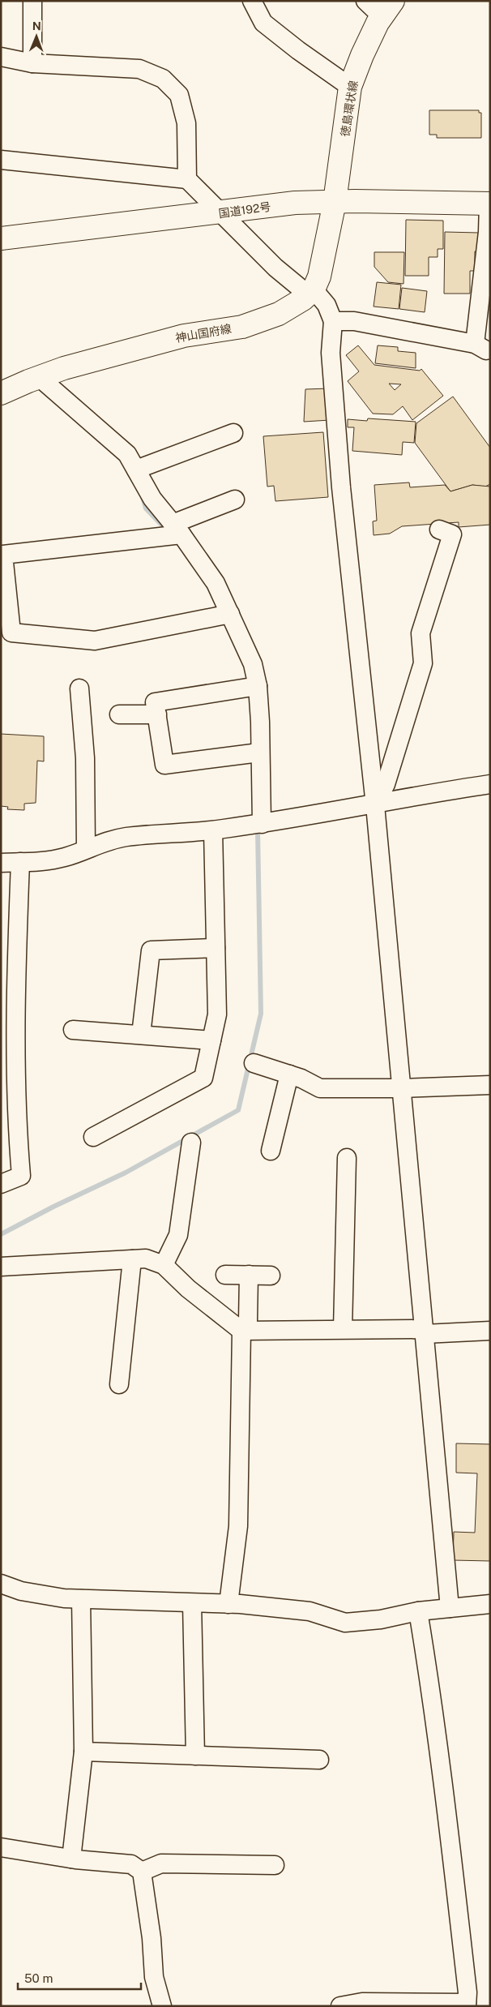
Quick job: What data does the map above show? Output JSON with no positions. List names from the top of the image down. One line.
{"streets":{"main road":["徳島環状線","国道192号","神山国府線"]},"crossings":[["徳島環状線","国道192号"]],"scale_bar":"50 m","north":"top"}
